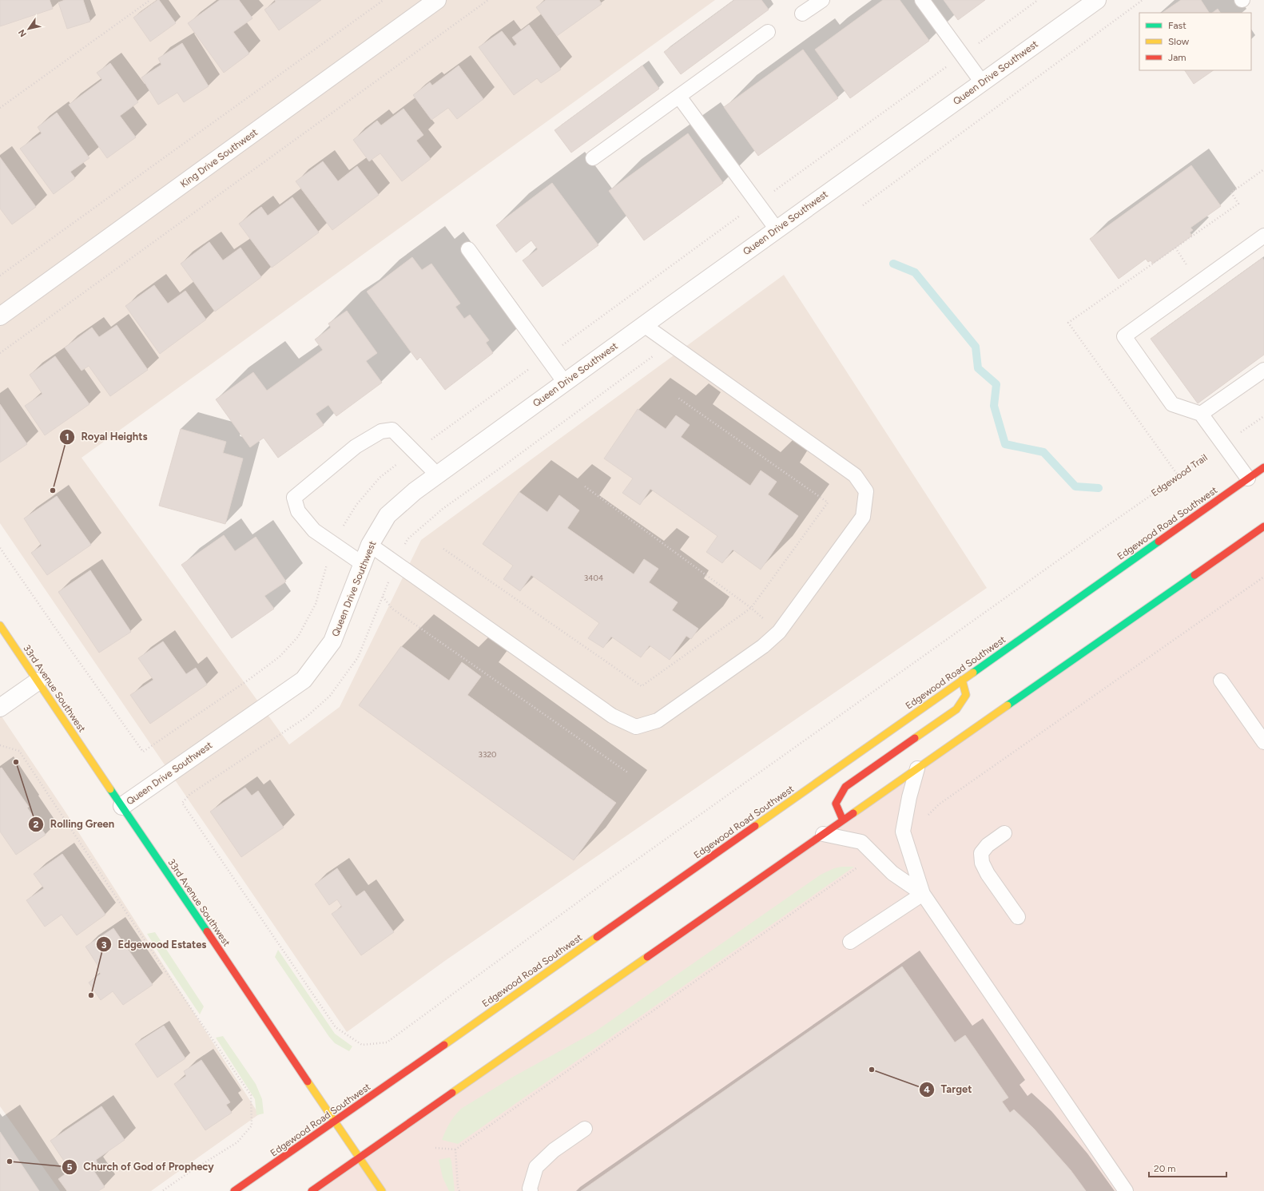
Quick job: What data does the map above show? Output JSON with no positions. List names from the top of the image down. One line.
{"streets":{"main road":["Edgewood Road Southwest","33rd Avenue Southwest"],"street":["Queen Drive Southwest","King Drive Southwest"],"path":["Edgewood Trail"]},"crossings":[["Queen Drive Southwest","33rd Avenue Southwest"],["Edgewood Road Southwest","33rd Avenue Southwest"]],"places":["Royal Heights","Rolling Green","Edgewood Estates","Target","Church of God of Prophecy"],"house_numbers":["3404","3320"],"legend":["Fast","Slow","Jam"],"scale_bar":"20 m","north":"bottom left"}
